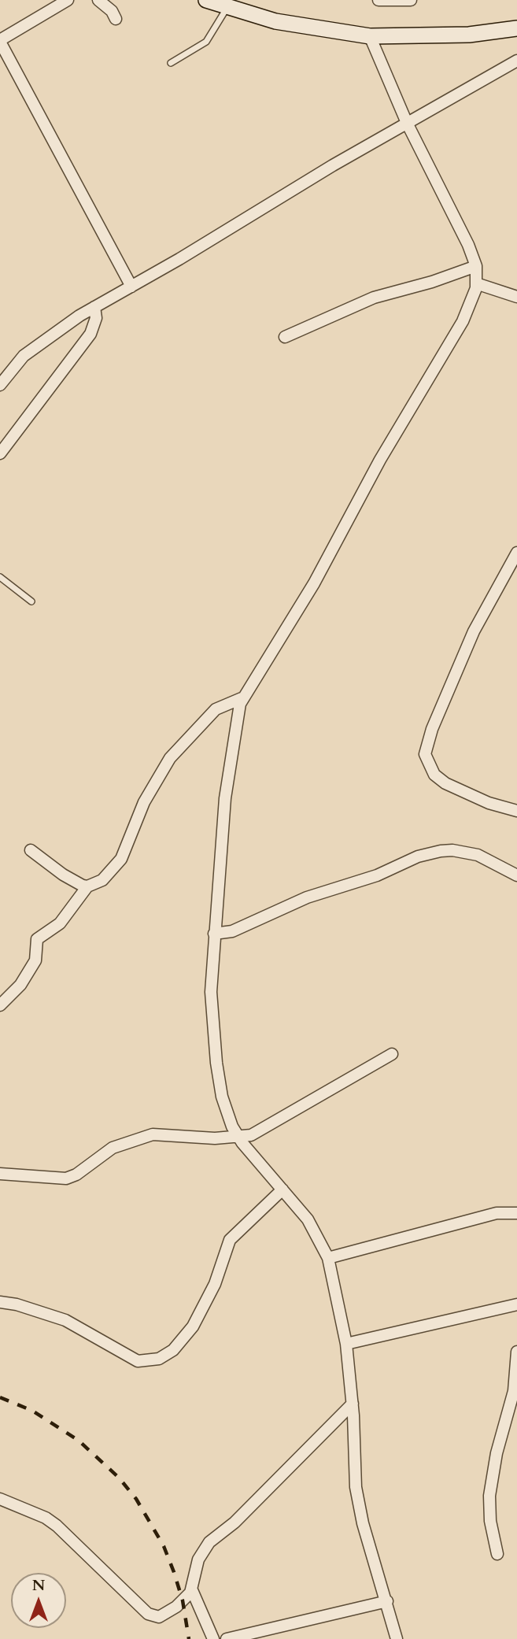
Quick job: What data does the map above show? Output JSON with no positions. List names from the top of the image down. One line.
{"north":"top"}
